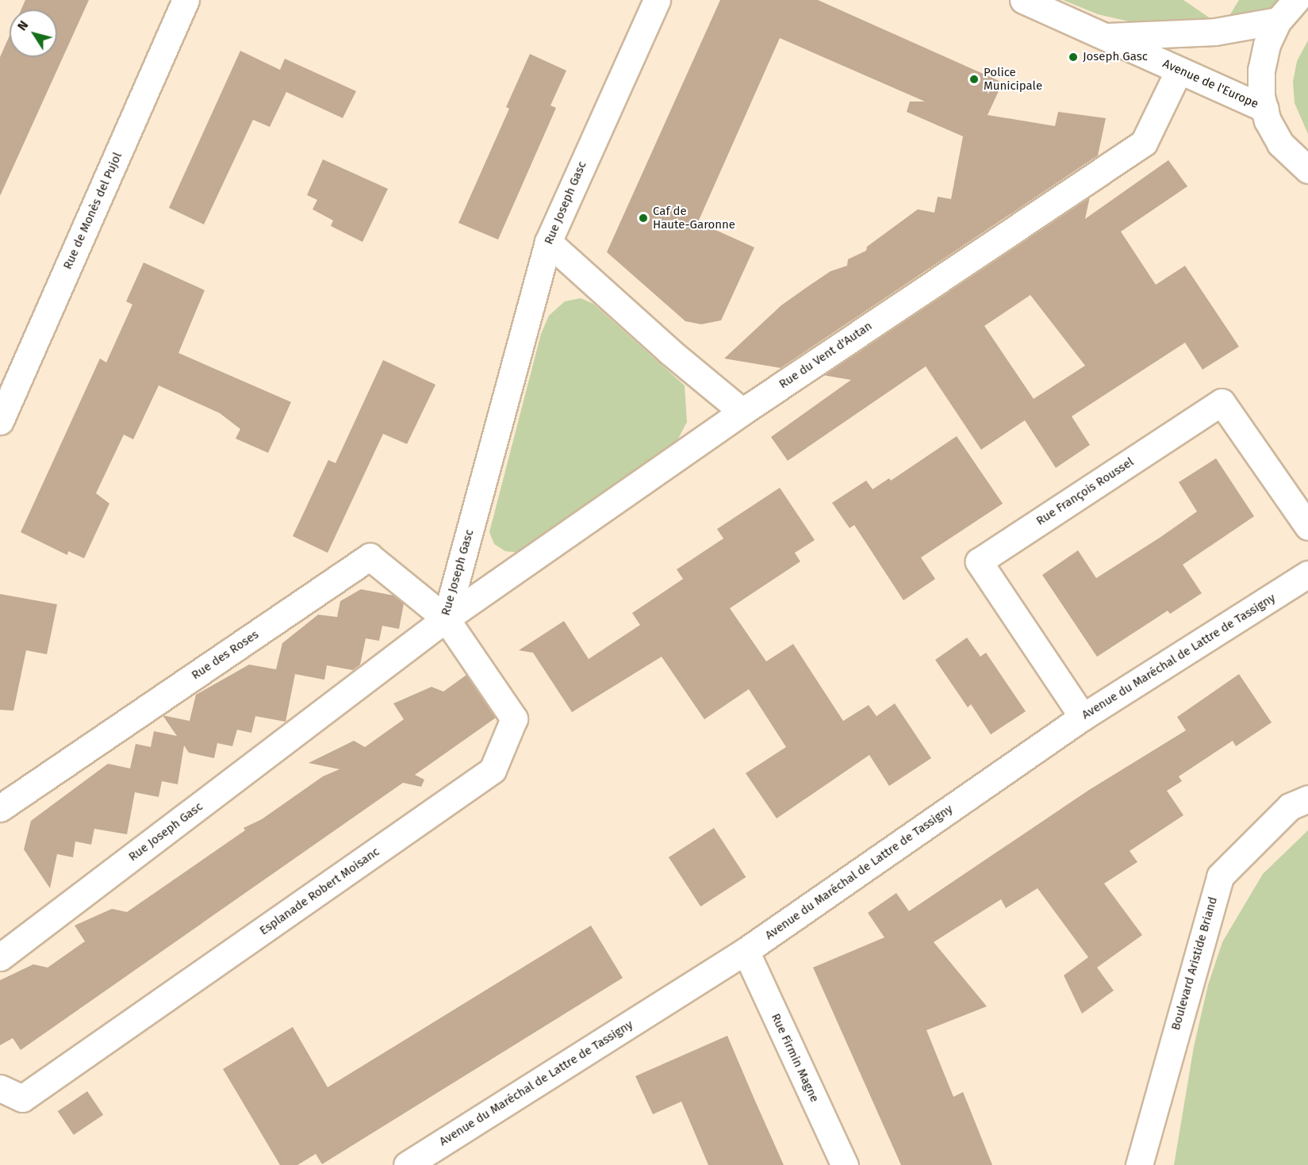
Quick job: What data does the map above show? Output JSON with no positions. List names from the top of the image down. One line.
{"streets":{"street":["Avenue de l'Europe","Rue Joseph Gasc","Rue de Monès del Pujol","Rue du Vent d'Autan","Rue François Roussel","Rue des Roses","Avenue du Maréchal de Lattre de Tassigny","Esplanade Robert Moisanc","Boulevard Aristide Briand","Rue Firmin Magne"]},"crossings":[["Avenue de l'Europe","Rue du Vent d'Autan"],["Rue Joseph Gasc","Rue du Vent d'Autan"],["Rue Joseph Gasc","Rue des Roses"],["Rue Joseph Gasc","Esplanade Robert Moisanc"],["Rue du Vent d'Autan","Rue des Roses"],["Rue du Vent d'Autan","Esplanade Robert Moisanc"],["Rue François Roussel","Avenue du Maréchal de Lattre de Tassigny"],["Rue des Roses","Esplanade Robert Moisanc"],["Avenue du Maréchal de Lattre de Tassigny","Rue Firmin Magne"]],"places":["Joseph Gasc","Police Municipale","Caf de Haute-Garonne"],"north":"top left"}
